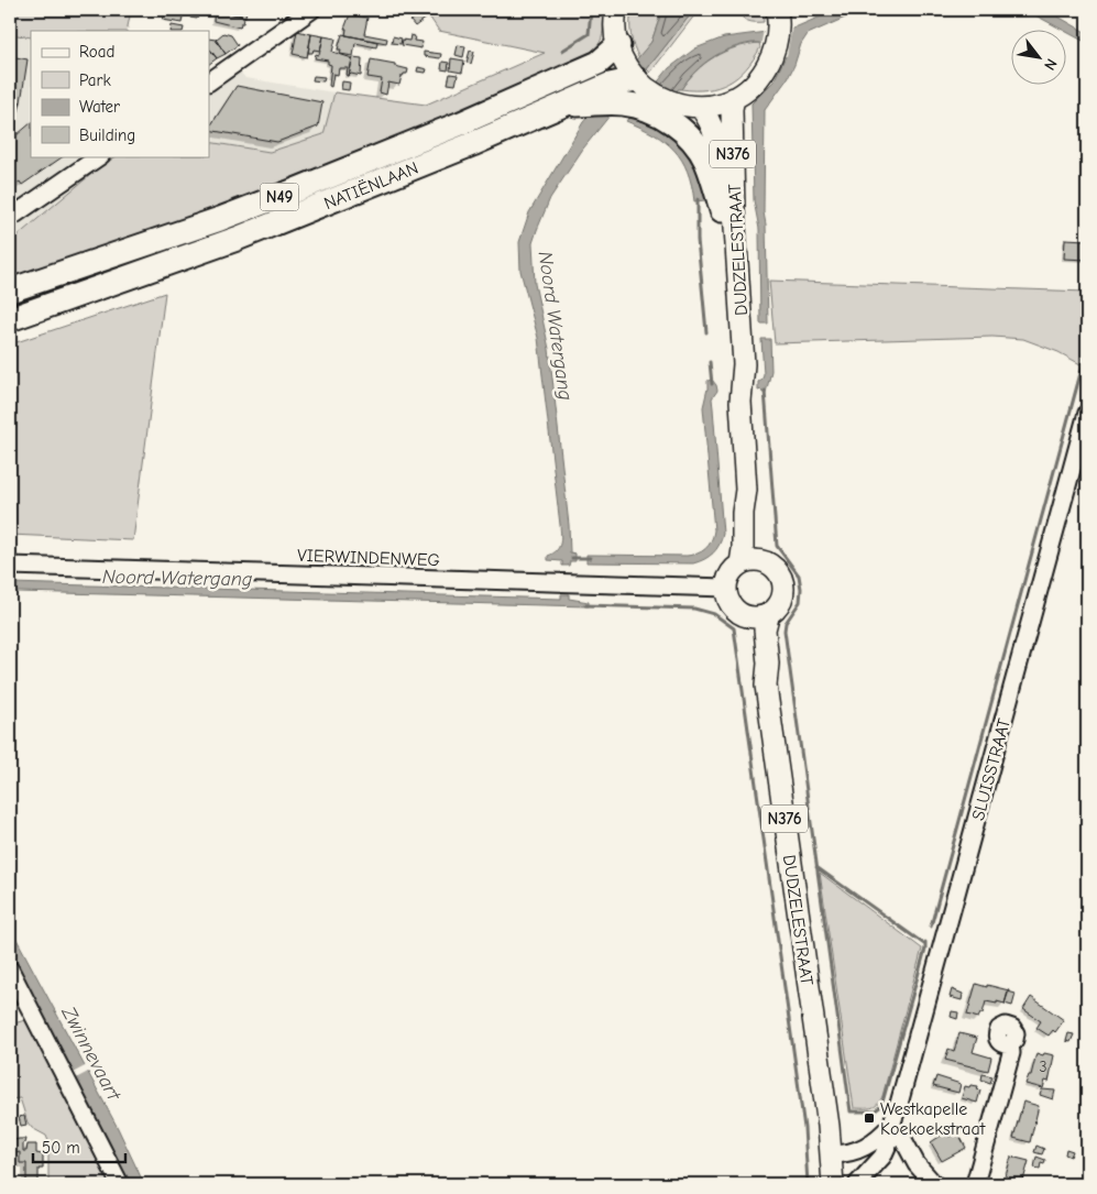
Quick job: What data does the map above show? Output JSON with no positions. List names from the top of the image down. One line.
{"streets":{"highway":["NATIËNLAAN","N49"],"main road":["N376","DUDZELESTRAAT"],"street":["VIERWINDENWEG","SLUISSTRAAT"]},"crossings":[["N376","DUDZELESTRAAT"],["N376","VIERWINDENWEG"],["N376","SLUISSTRAAT"],["DUDZELESTRAAT","VIERWINDENWEG"],["DUDZELESTRAAT","SLUISSTRAAT"]],"water":["Noord Watergang","Zwinnevaart"],"places":{"transit":["Westkapelle Koekoekstraat"]},"house_numbers":["3"],"legend":["Road","Park","Water","Building"],"scale_bar":"50 m","north":"bottom right"}
